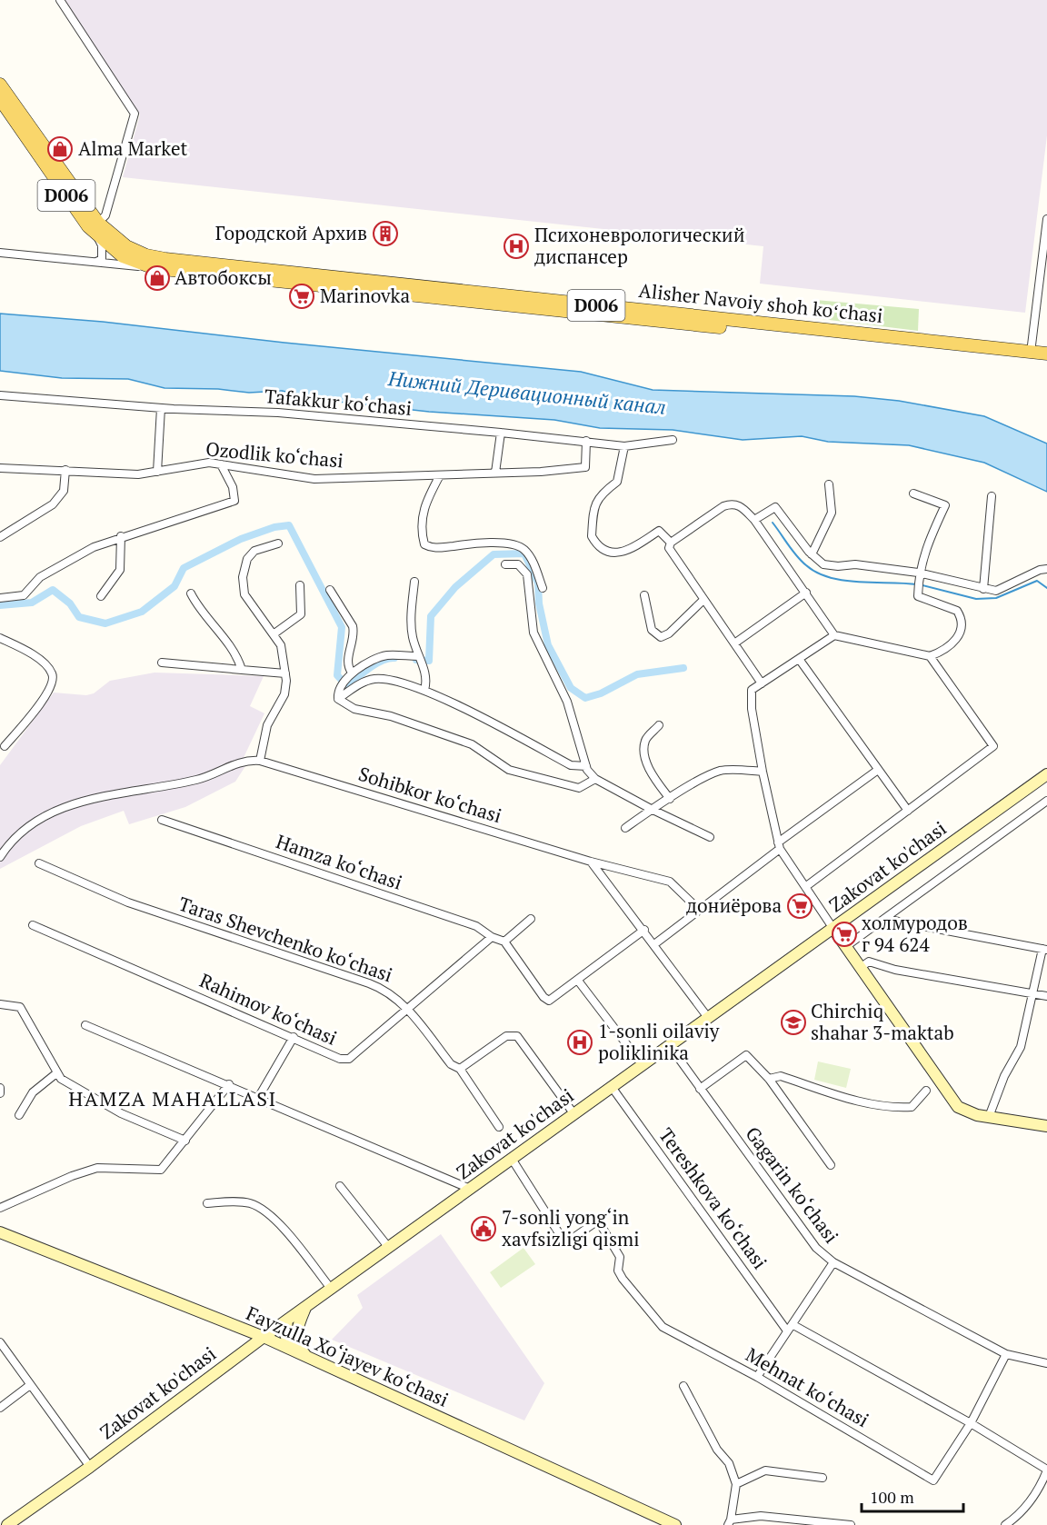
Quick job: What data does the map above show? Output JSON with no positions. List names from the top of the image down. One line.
{"streets":{"main road":["D006","Alisher Navoiy shoh koʻchasi","Zakovat ko'chasi","Fayzulla Xo‘jayev ko‘chasi"],"street":["Tafakkur ko‘chasi","Ozodlik ko‘chasi","Sohibkor ko‘chasi","Hamza ko‘chasi","Taras Shevchenko ko‘chasi","Rahimov ko‘chasi","Gagarin ko‘chasi","Tereshkova ko‘chasi","Mehnat ko‘chasi"]},"crossings":[["D006","Alisher Navoiy shoh koʻchasi"],["Tafakkur ko‘chasi","Ozodlik ko‘chasi"],["Hamza ko‘chasi","Rahimov ko‘chasi"],["Zakovat ko'chasi","Gagarin ko‘chasi"],["Zakovat ko'chasi","Tereshkova ko‘chasi"],["Zakovat ko'chasi","Fayzulla Xo‘jayev ko‘chasi"],["Zakovat ko'chasi","Mehnat ko‘chasi"],["Taras Shevchenko ko‘chasi","Rahimov ko‘chasi"],["Tereshkova ko‘chasi","Mehnat ko‘chasi"]],"districts":["HAMZA MAHALLASI"],"water":["Нижний Деривационный канал"],"places":{"shop":["Alma Market","Автобоксы"],"building":["Городской Архив"],"hospital":["Психоневрологический диспансер","1-sonli oilaviy poliklinika"],"supermarket":["Marinovka","дониёрова","холмуродов г 94 624"],"school or university":["Chirchiq shahar 3-maktab"],"public building":["7-sonli yong‘in xavfsizligi qismi"]},"scale_bar":"100 m"}
